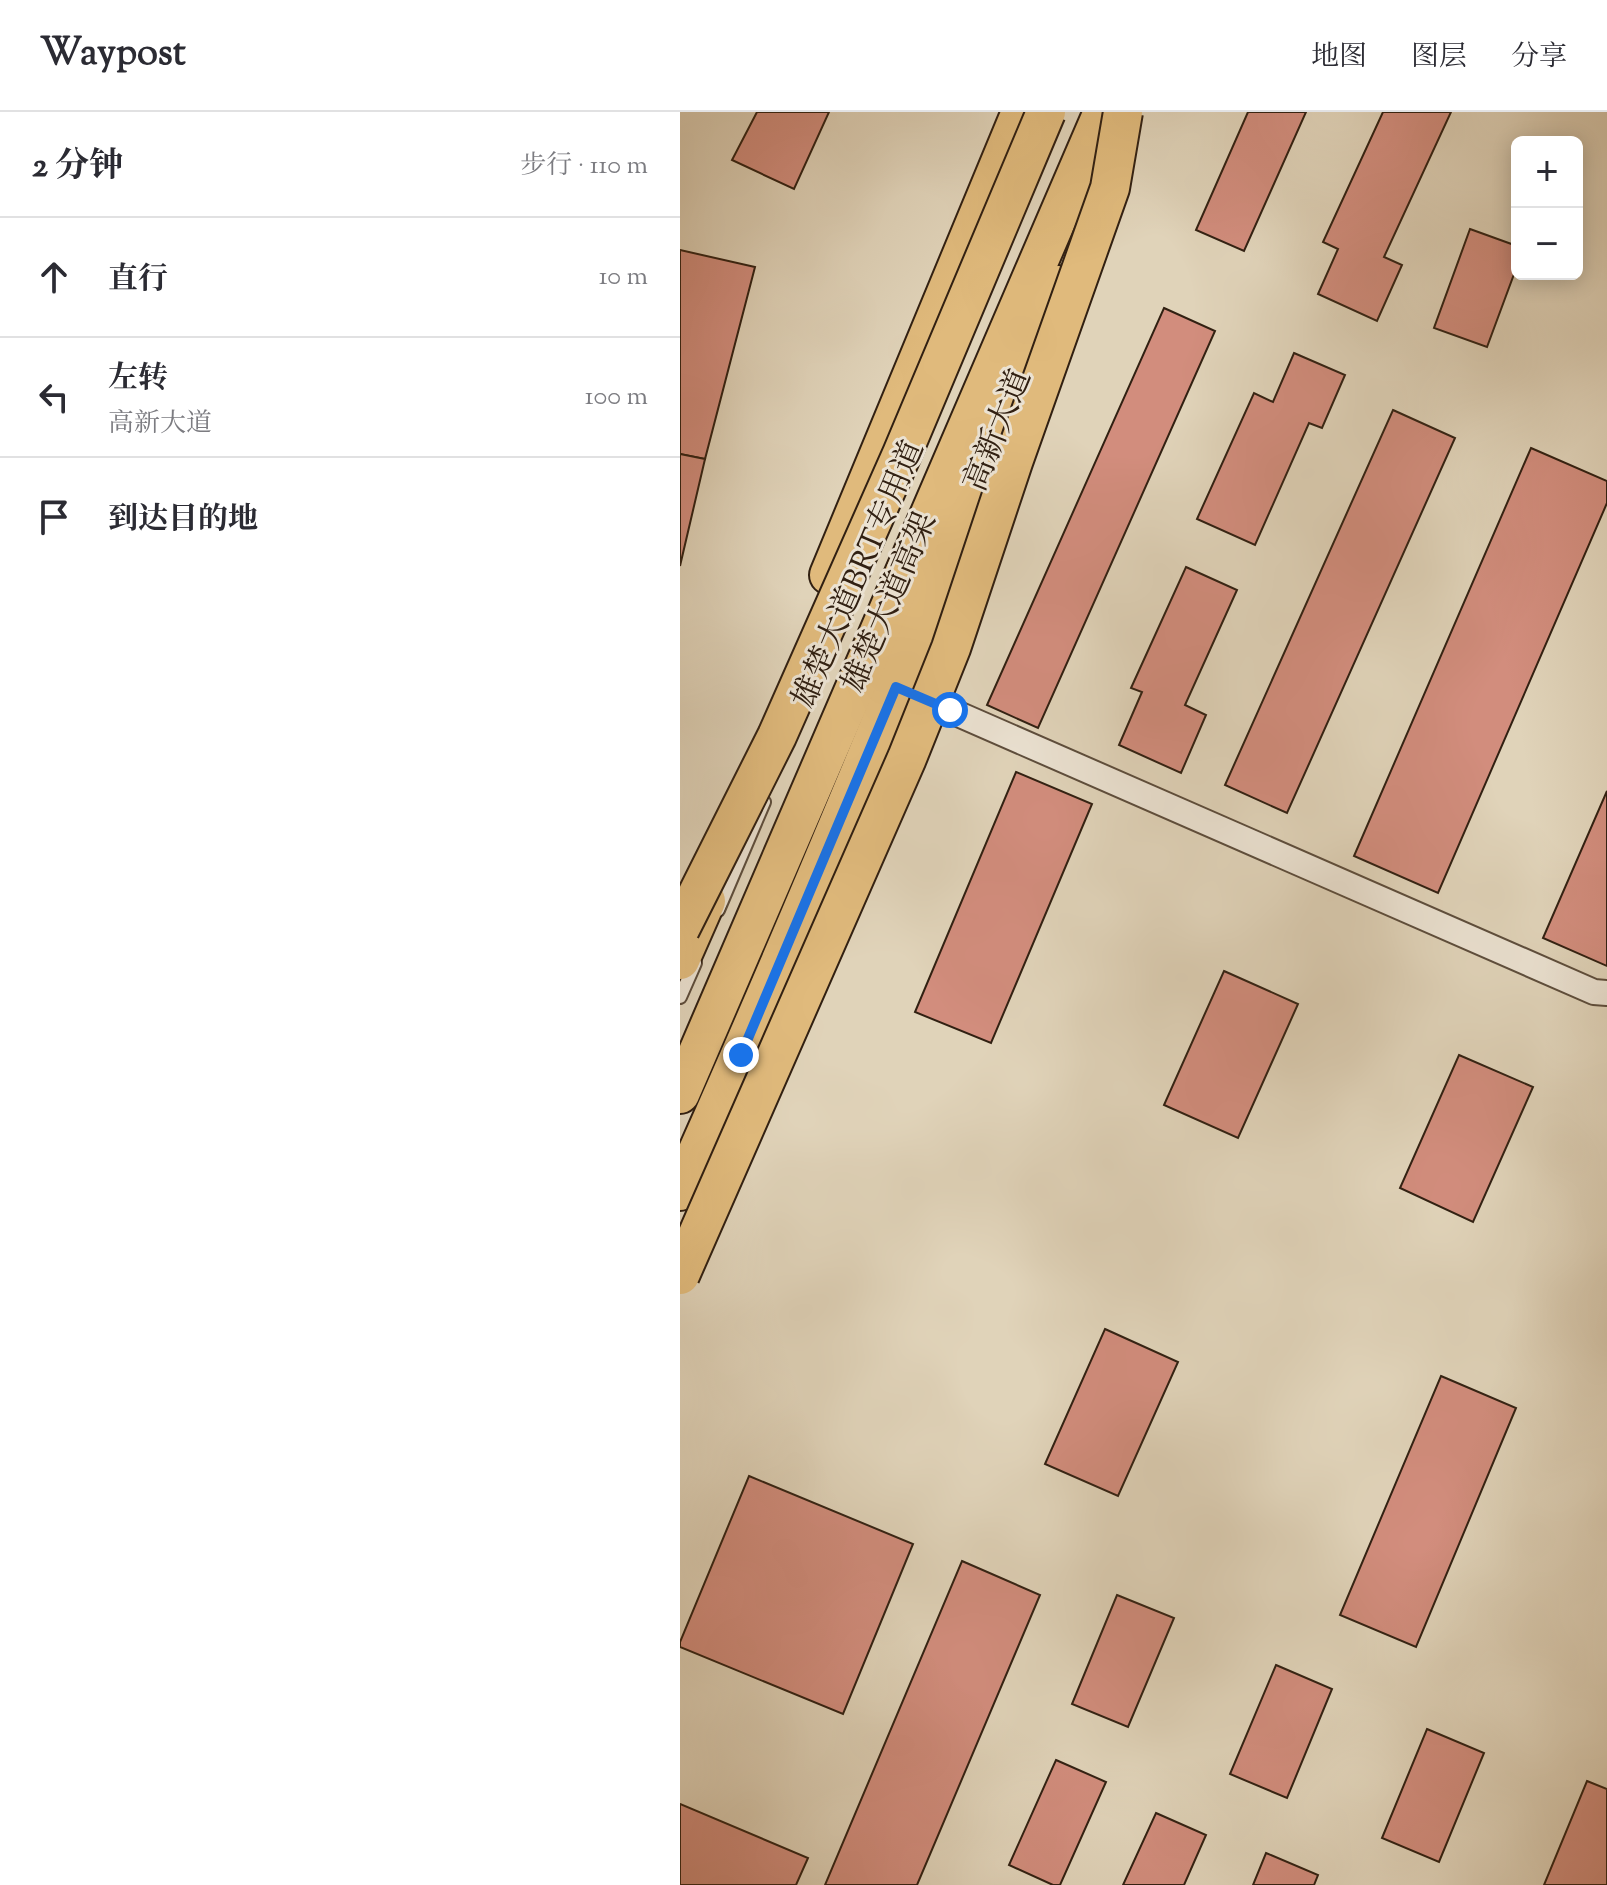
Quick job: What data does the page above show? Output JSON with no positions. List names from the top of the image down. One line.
{"streets":{"main road":["高新大道","雄楚大道高架"],"lane":["雄楚大道BRT专用道"]},"page":{"header":"Waypost","nav":["地图","图层","分享"],"heading":["2 分钟","步行 · 110 m"],"map_buttons":["+","−"],"list":[["直行","10 m"],["左转","高新大道","100 m"],"到达目的地"]}}
